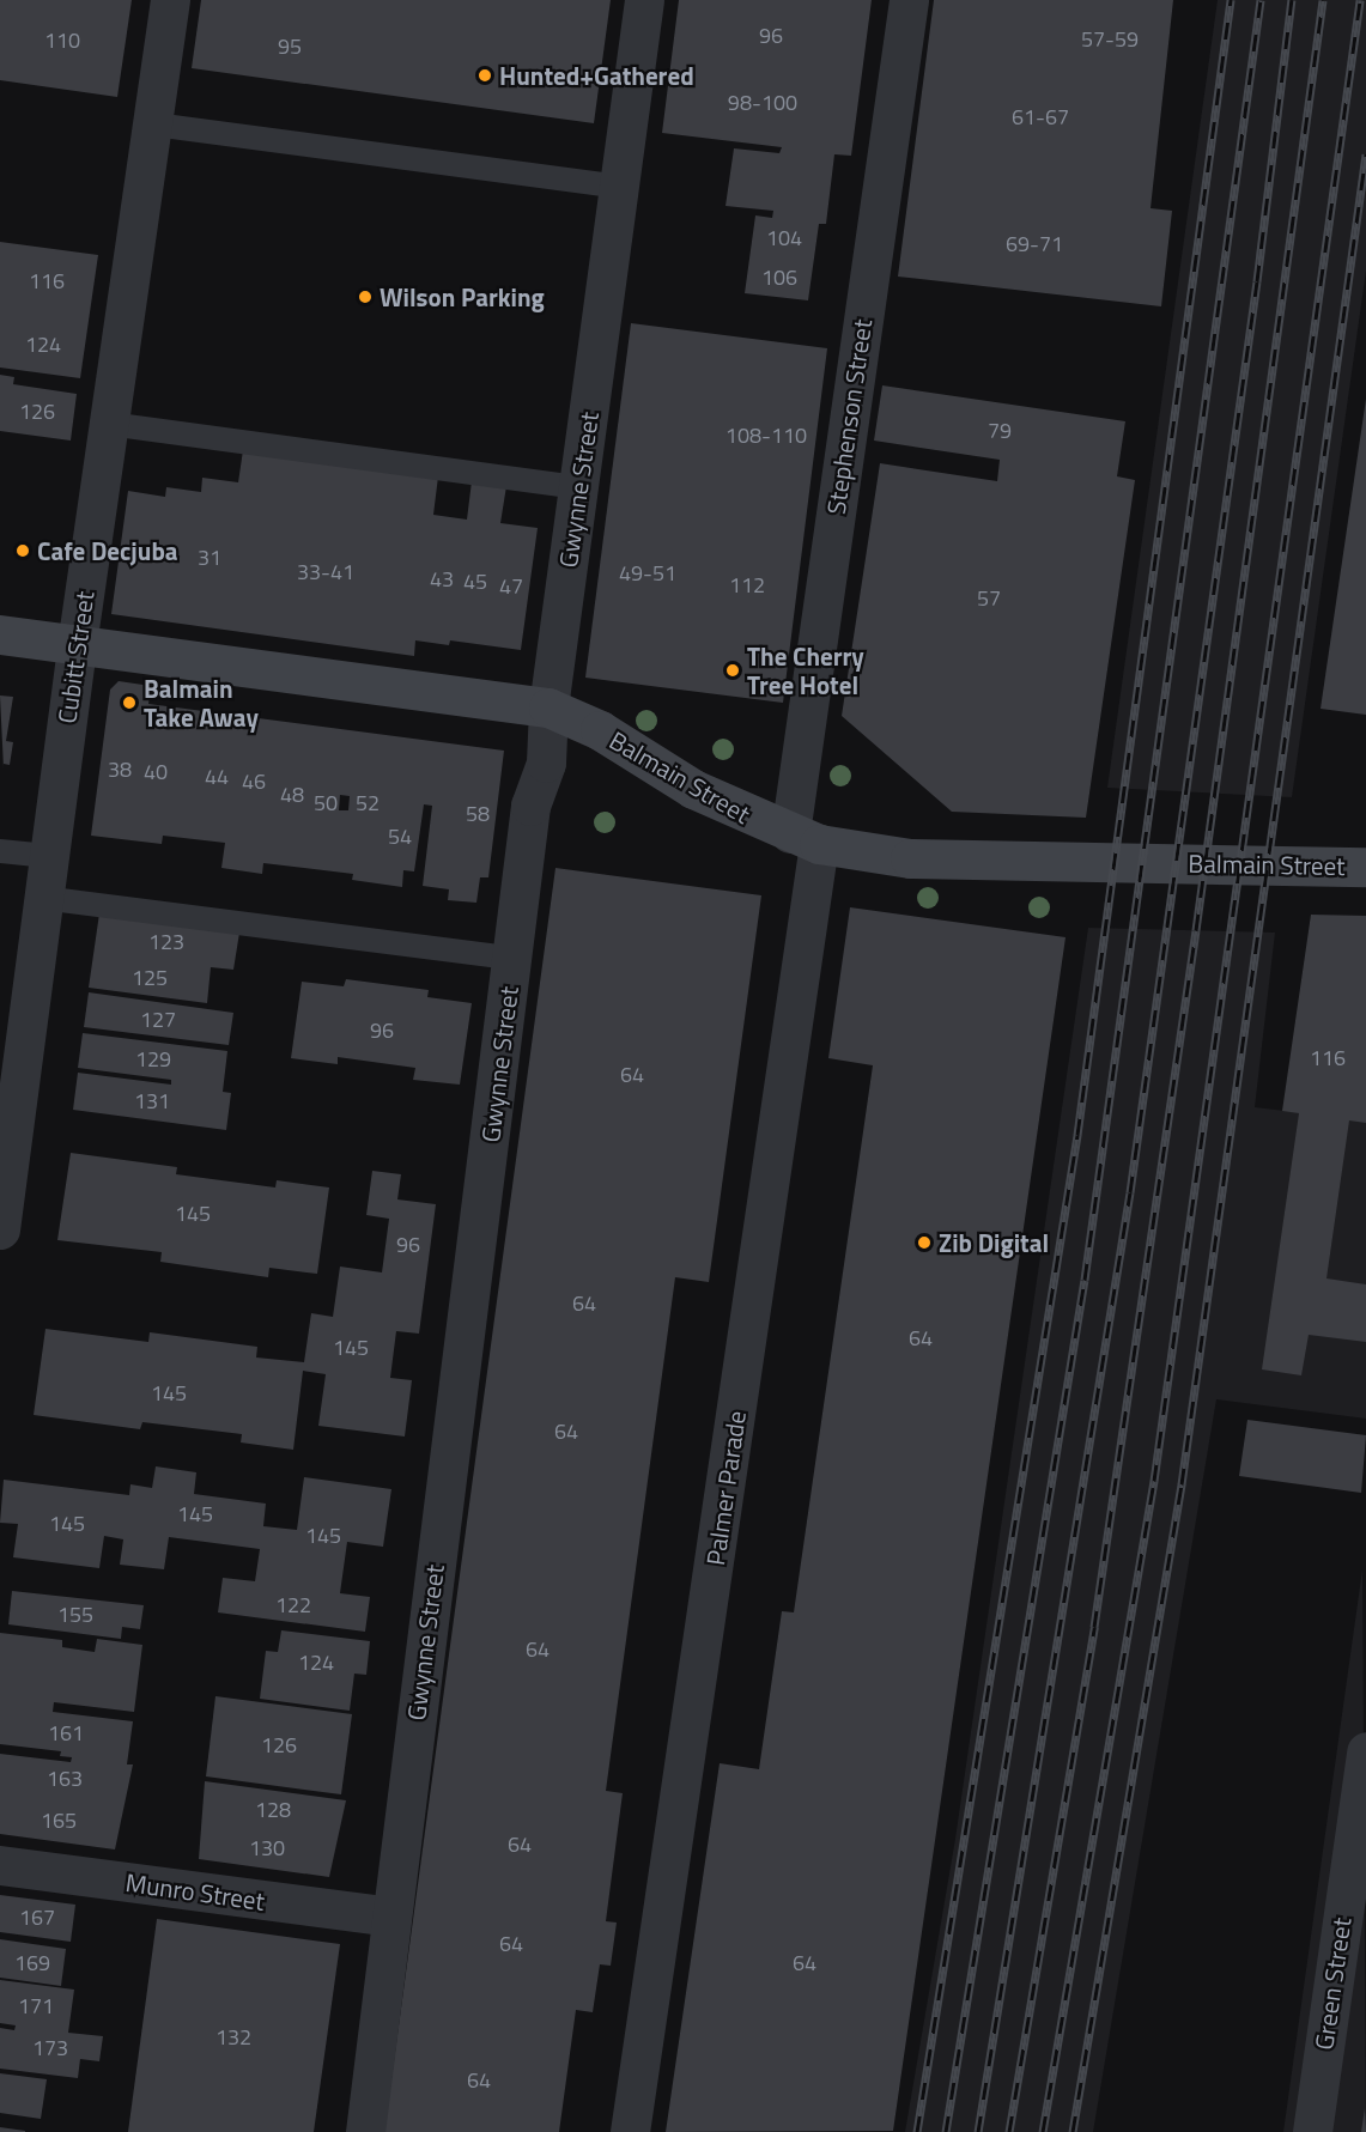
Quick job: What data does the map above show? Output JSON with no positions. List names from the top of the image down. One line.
{"streets":{"street":["Stephenson Street","Gwynne Street","Cubitt Street","Balmain Street","Palmer Parade","Munro Street","Green Street"]},"crossings":[["Stephenson Street","Balmain Street"],["Stephenson Street","Palmer Parade"],["Gwynne Street","Balmain Street"],["Gwynne Street","Munro Street"],["Cubitt Street","Balmain Street"],["Balmain Street","Palmer Parade"]],"places":["Hunted+Gathered","Wilson Parking","Cafe Decjuba","The Cherry Tree Hotel","Balmain Take Away","Zib Digital"],"house_numbers":["96","57-59","110","95","98-100","61-67","104","69-71","106","116","124","126","79","108-110","31","33-41","49-51","43","45","112","47","57","38","40","44","46","48","50","52","58","54","123","125","127","96","116","129","64","131","145","96","64","64","145","145","64","145","145","145","122","155","64","124","161","126","163","128","165","64","130","167","64","169","64","171","132","173","64"]}
